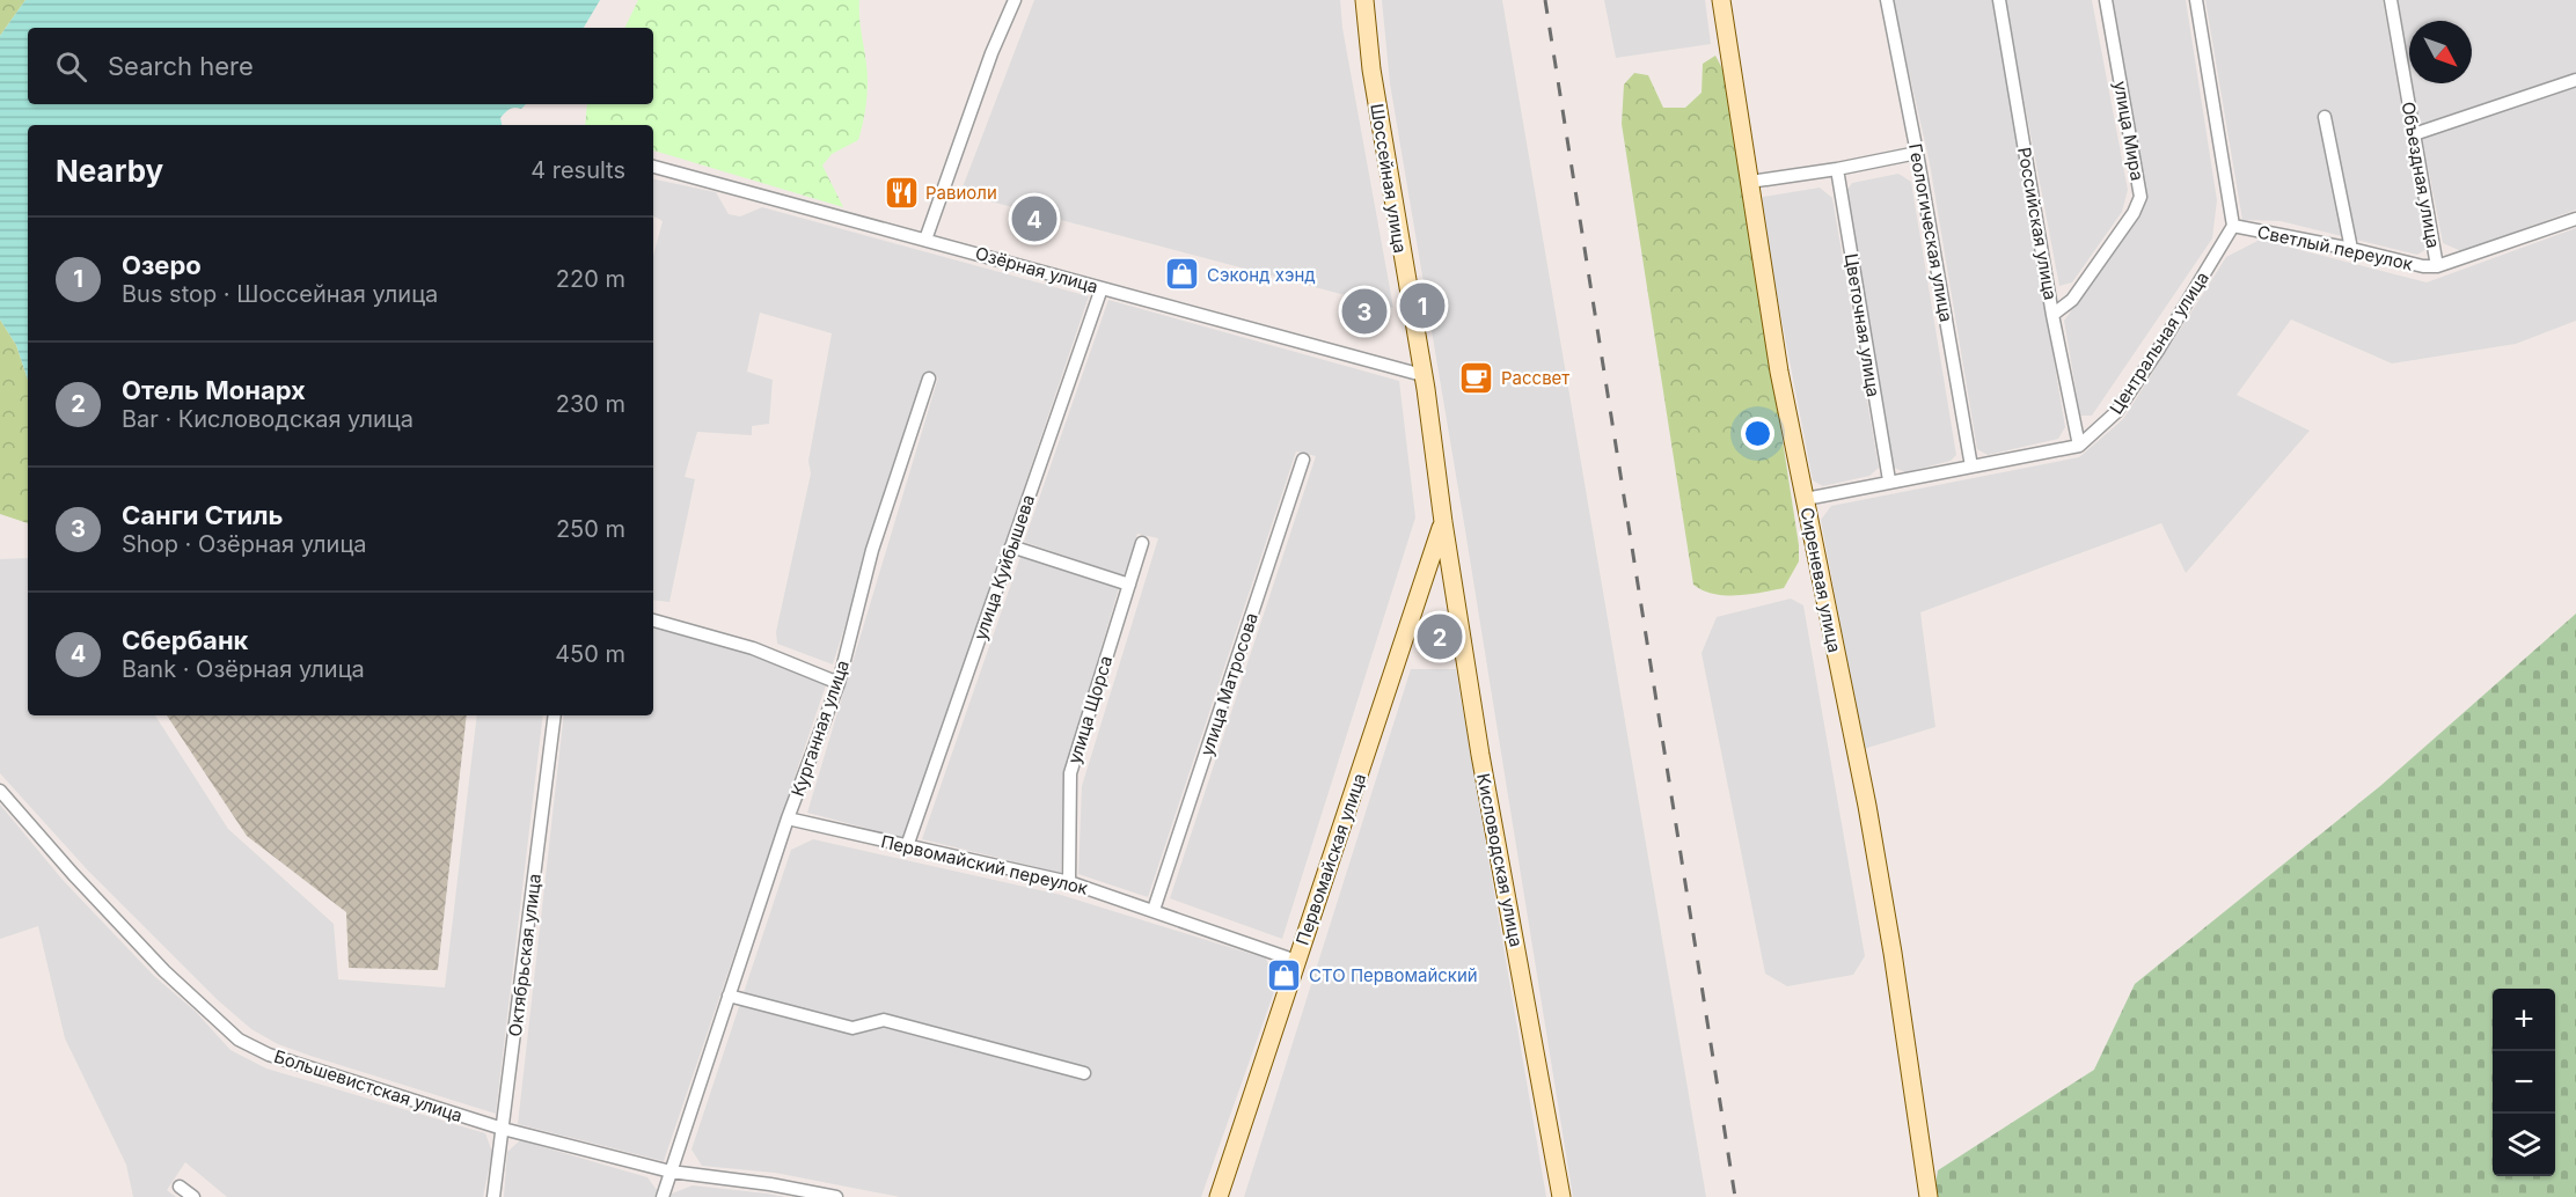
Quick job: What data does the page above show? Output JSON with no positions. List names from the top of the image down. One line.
{"streets":{"street":["улица Мира","Объездная улица","Шоссейная улица","Российская улица","Геологическая улица","Светлый переулок","Озёрная улица","Цветочная улица","Центральная улица","улица Куйбышева","Сиреневая улица","улица Матросова","улица Щорса","Курганная улица","Первомайская улица","Кисловодская улица","Первомайский переулок","Октябрьская улица","Большевистская улица"]},"crossings":[["улица Мира","Российская улица"],["Объездная улица","Светлый переулок"],["Шоссейная улица","Озёрная улица"],["Шоссейная улица","Первомайская улица"],["Шоссейная улица","Кисловодская улица"],["Российская улица","Центральная улица"],["Светлый переулок","Центральная улица"],["Озёрная улица","улица Куйбышева"],["улица Куйбышева","Первомайский переулок"],["улица Матросова","Первомайский переулок"],["улица Щорса","Первомайский переулок"],["Курганная улица","Первомайский переулок"],["Курганная улица","Большевистская улица"],["Первомайская улица","Кисловодская улица"],["Первомайская улица","Первомайский переулок"],["Октябрьская улица","Большевистская улица"]],"places":{"restaurant":["Равиоли"],"shop":["Сэконд хэнд","СТО Первомайский"],"cafe":["Рассвет"]},"north":"bottom right","page":{"search":"Search here","heading":["Nearby","4 results"],"pins":["4","1","3","2"],"list":[{"mark":"1","name":"Озеро","note":"Bus stop · Шоссейная улица","value":"220 m"},{"mark":"2","name":"Отель Монарх","note":"Bar · Кисловодская улица","value":"230 m"},{"mark":"3","name":"Санги Стиль","note":"Shop · Озёрная улица","value":"250 m"},{"mark":"4","name":"Сбербанк","note":"Bank · Озёрная улица","value":"450 m"}],"map_buttons":["+","−"]}}
